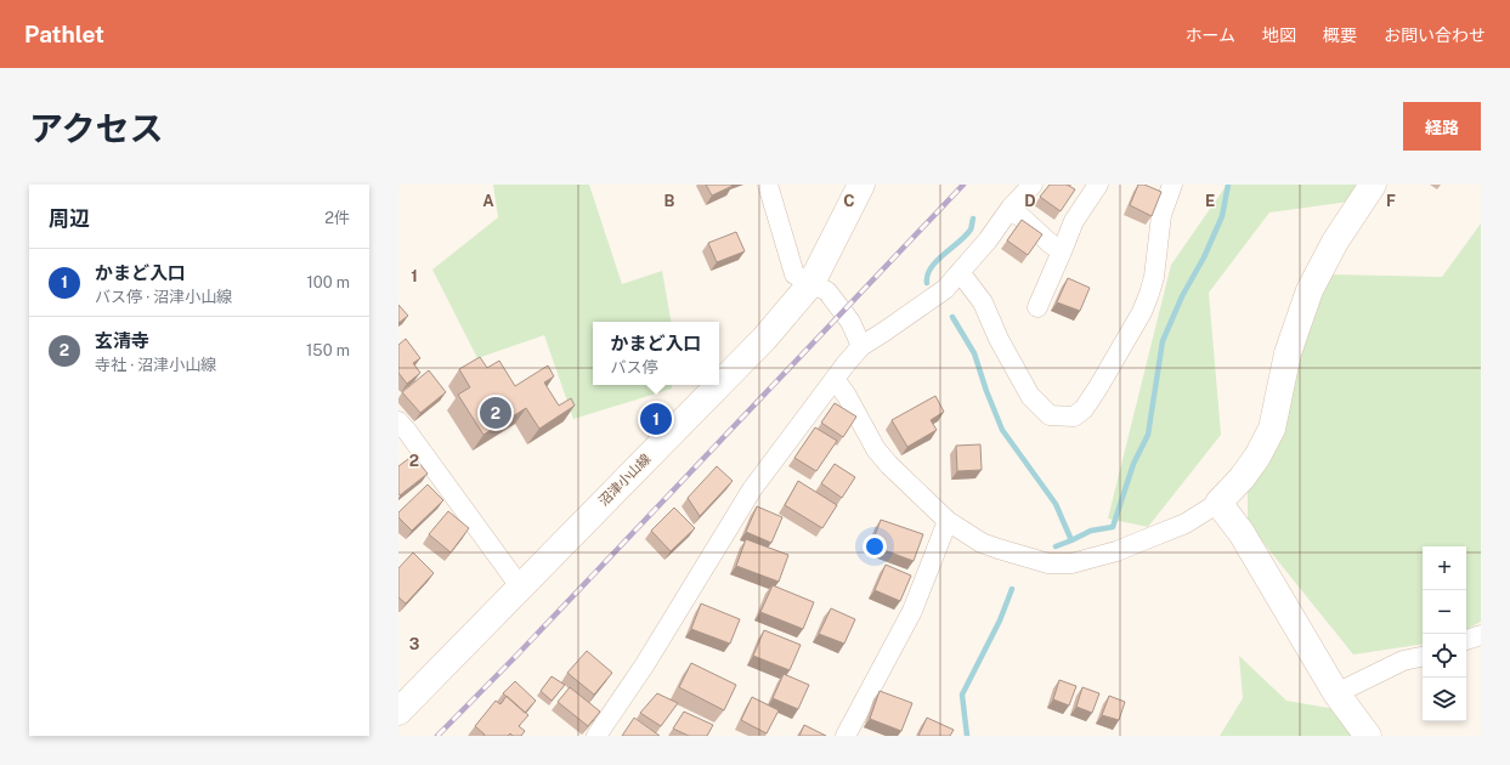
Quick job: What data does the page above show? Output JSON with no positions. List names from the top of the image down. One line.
{"streets":{"main road":["沼津小山線"]},"page":{"header":"Pathlet","nav":["ホーム","地図","概要","お問い合わせ"],"title":"アクセス","buttons":"経路","heading":["周辺","2件"],"list":[{"mark":"1","name":"かまど入口","note":"バス停 · 沼津小山線","value":"100 m"},{"mark":"2","name":"玄清寺","note":"寺社 · 沼津小山線","value":"150 m"}],"popup":["かまど入口","バス停"],"pins":["2","1"],"map_buttons":["+","−"]},"grid":{"columns":["A","B","C","D","E","F"],"rows":["1","2","3"]}}
